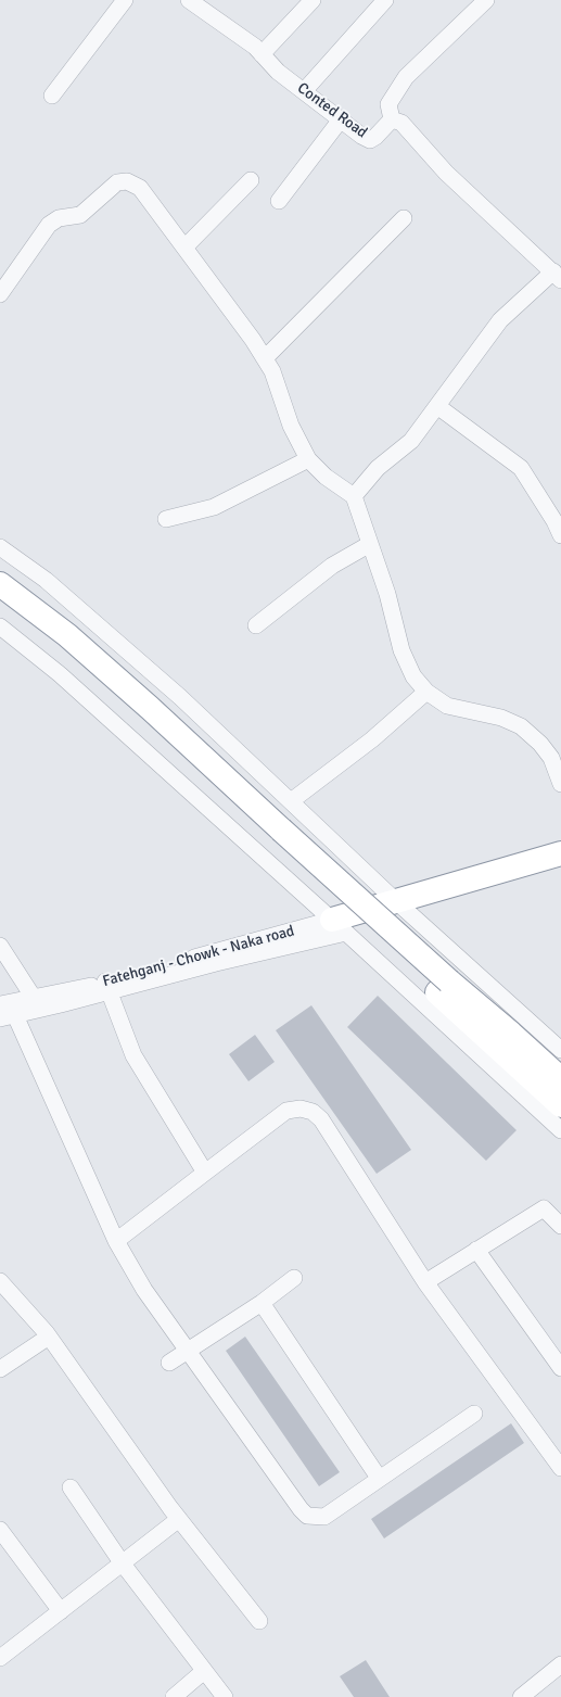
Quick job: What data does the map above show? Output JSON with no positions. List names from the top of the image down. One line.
{"streets":{"highway":["Fatehganj - Chowk - Naka road"],"street":["Conted Road"]}}
